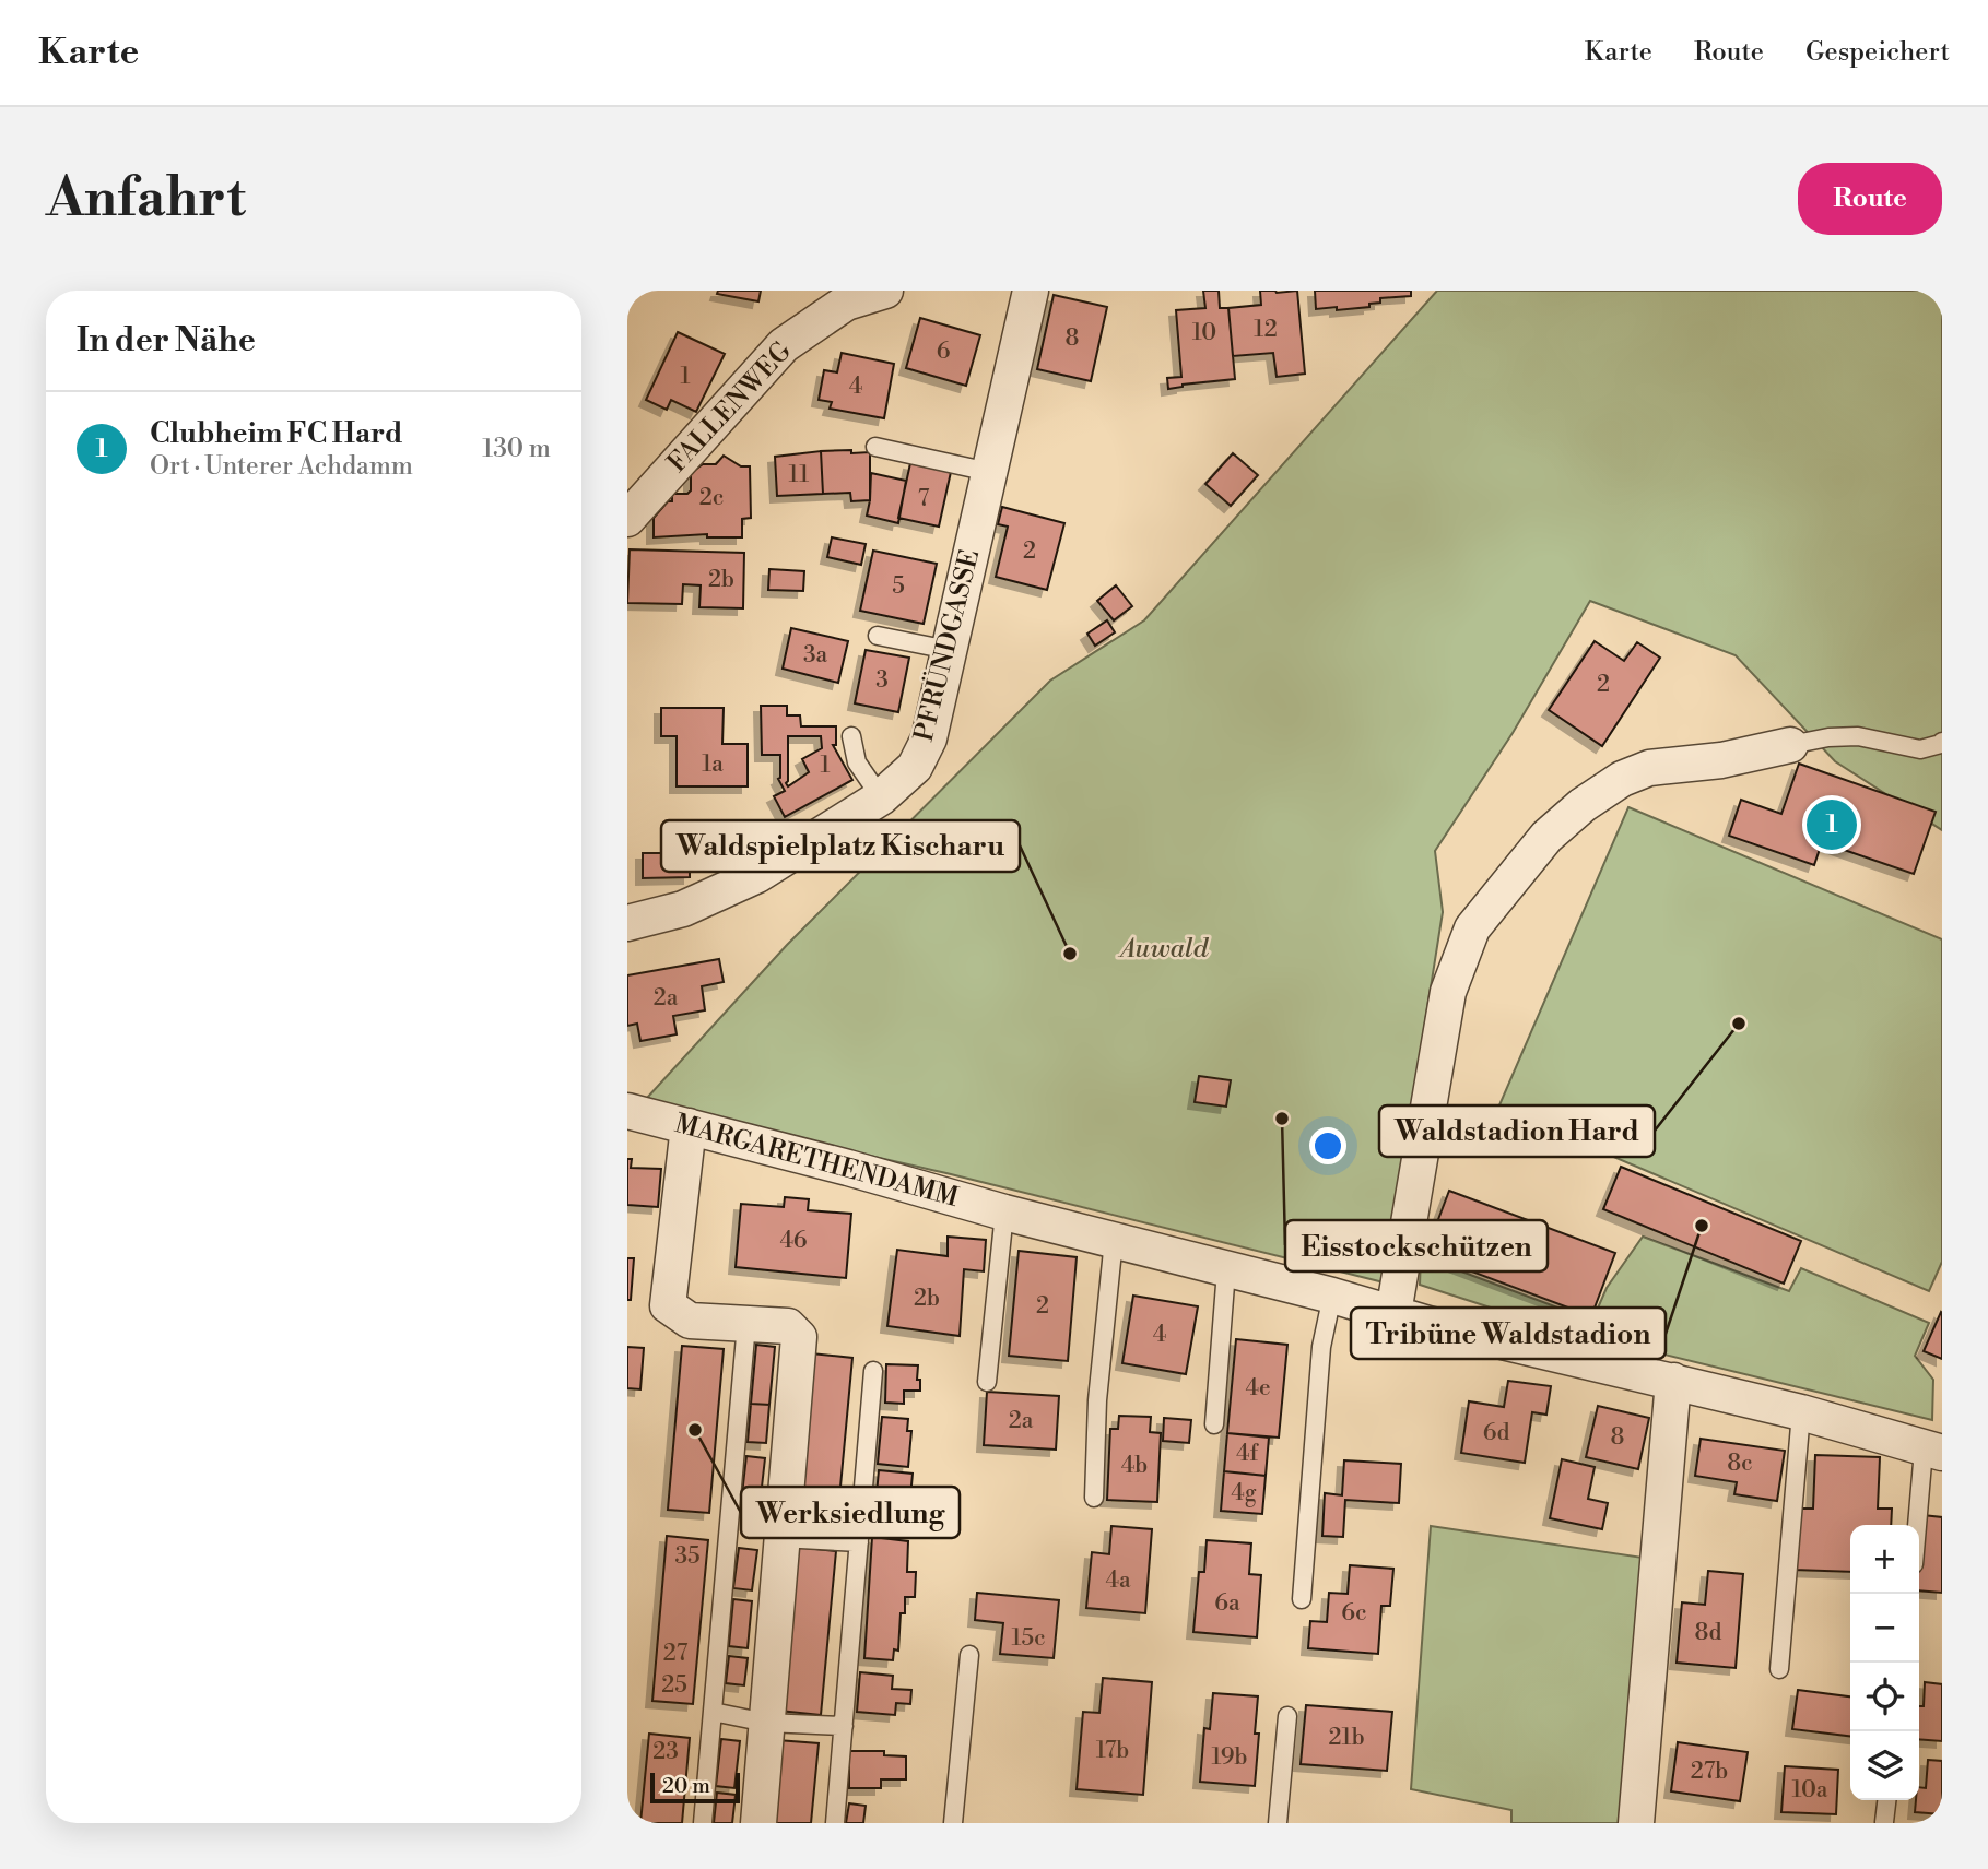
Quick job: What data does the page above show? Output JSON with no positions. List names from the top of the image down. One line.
{"streets":{"street":["FALLENWEG","PFRÜNDGASSE","MARGARETHENDAMM"]},"parks":["Auwald"],"places":["Waldspielplatz Kischaru","Waldstadion Hard","Eisstockschützen","Tribüne Waldstadion","Werksiedlung"],"house_numbers":["12","10","8","6","1","4","11","2c","7","2","2b","5","3a","3","2","1a","1","2a","46","2b","2","4","4e","2a","6d","8","4f","8c","4b","4g","35","4a","6a","6c","8d","15c","27","25","21b","17b","23","19b","27b","10a"],"scale_bar":"20 m","page":{"header":"Karte","nav":["Karte","Route","Gespeichert"],"buttons":"Route","title":"Anfahrt","heading":"In der Nähe","list":[{"mark":"1","name":"Clubheim FC Hard","note":"Ort · Unterer Achdamm","value":"130 m"}],"pins":"1","map_buttons":["+","−"],"scale":"20 m"}}
